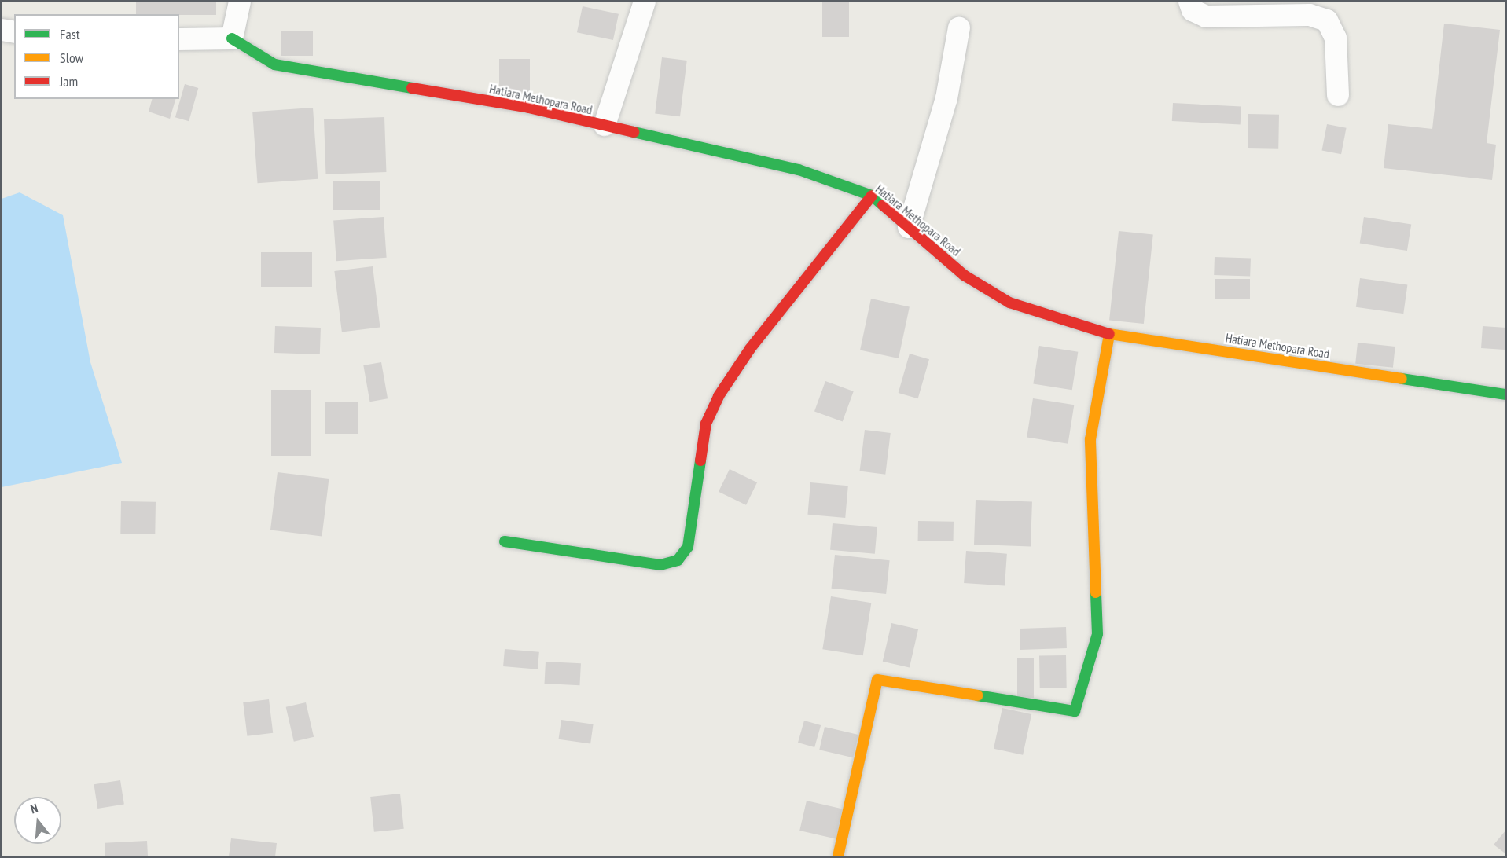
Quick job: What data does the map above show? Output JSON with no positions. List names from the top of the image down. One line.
{"streets":{"street":["Hatiara Methopara Road"]},"legend":["Fast","Slow","Jam"],"north":"top"}
